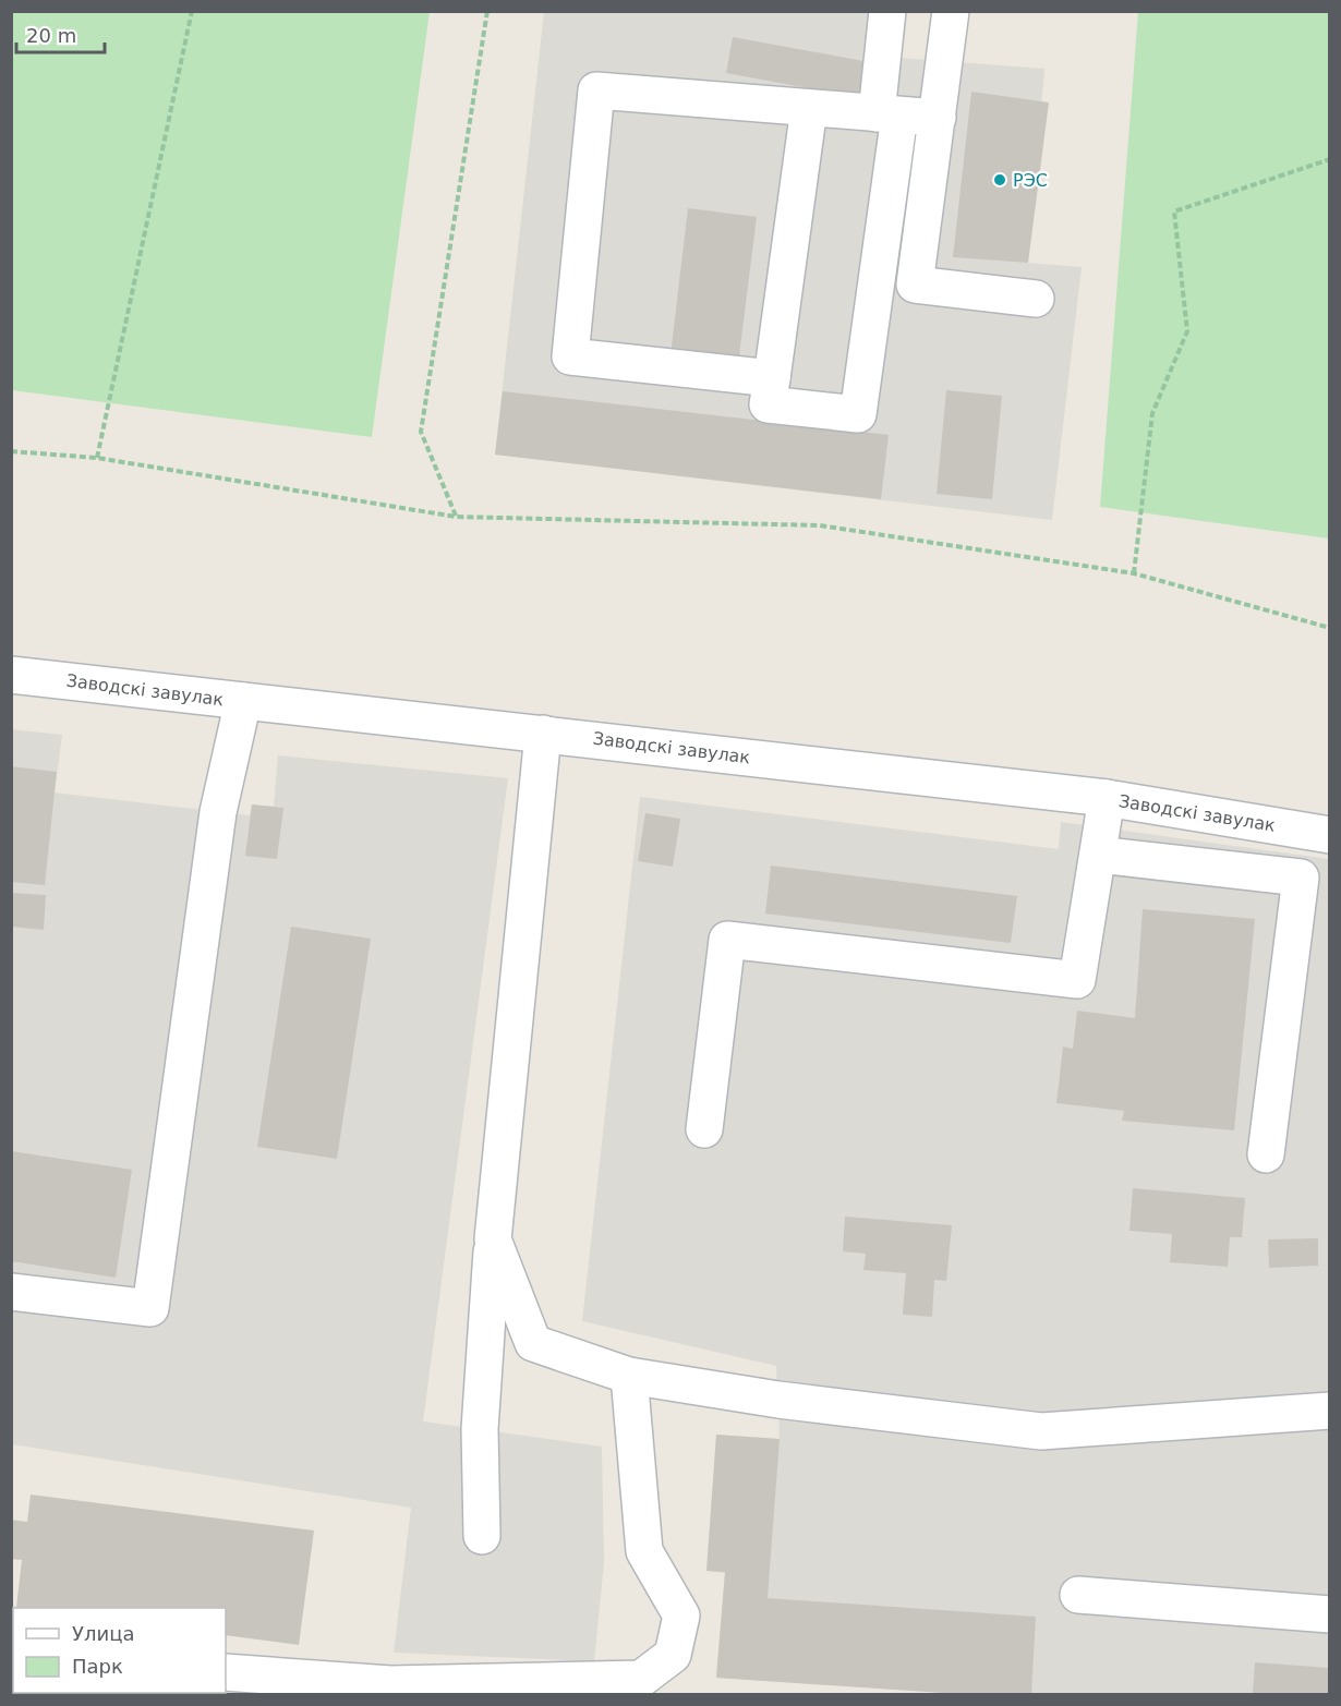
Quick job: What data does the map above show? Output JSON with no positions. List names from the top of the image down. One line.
{"streets":{"lane":["Заводскі завулак"]},"places":["РЭС"],"legend":["Улица","Парк"],"scale_bar":"20 m"}
